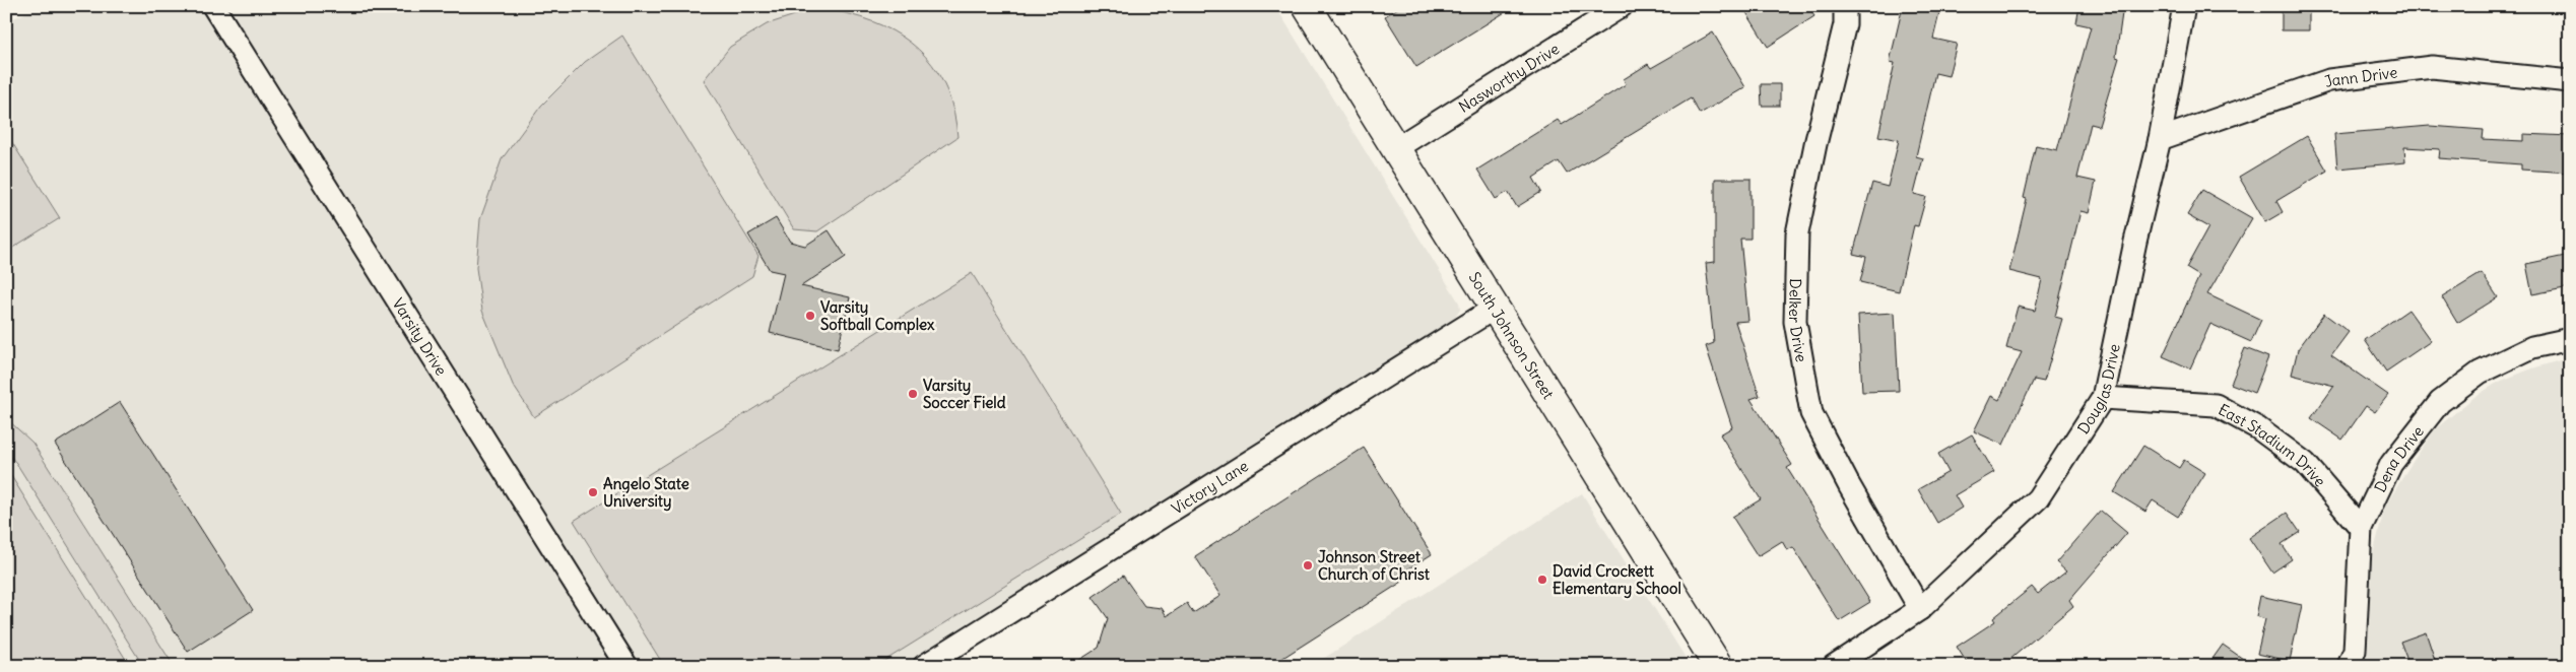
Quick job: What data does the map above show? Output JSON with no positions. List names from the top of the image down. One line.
{"streets":{"main road":["South Johnson Street"],"street":["Nasworthy Drive","Jann Drive","Delker Drive","Varsity Drive","Douglas Drive","East Stadium Drive","Dena Drive","Victory Lane"]},"crossings":[["Nasworthy Drive","South Johnson Street"],["Jann Drive","Douglas Drive"],["Delker Drive","Douglas Drive"],["South Johnson Street","Victory Lane"],["Douglas Drive","East Stadium Drive"],["East Stadium Drive","Dena Drive"]],"places":["Varsity Softball Complex","Varsity Soccer Field","Angelo State University","Johnson Street Church of Christ","David Crockett Elementary School"]}
